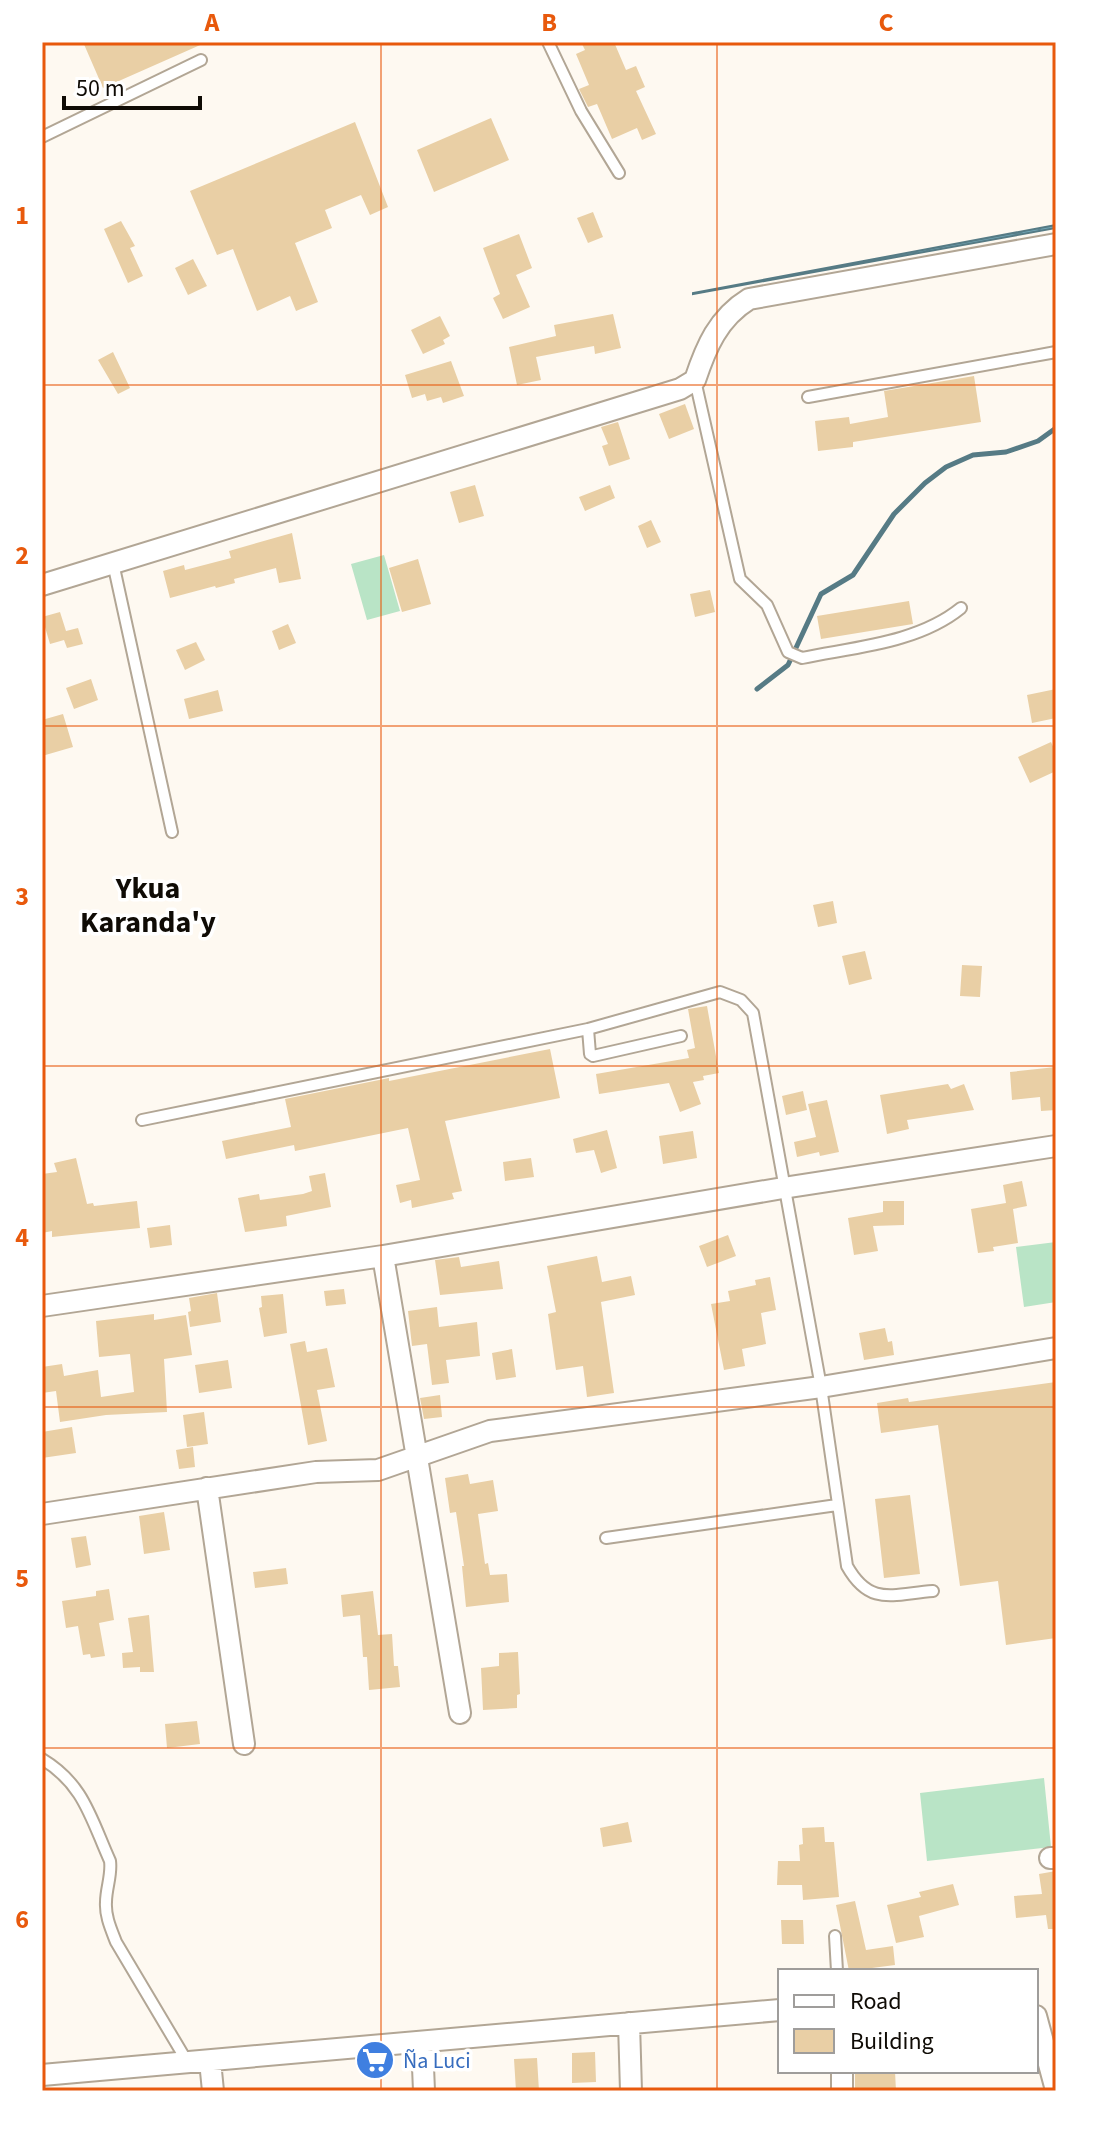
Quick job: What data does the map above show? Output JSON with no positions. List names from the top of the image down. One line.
{"districts":["Ykua Karanda'y"],"places":{"supermarket":["Ña Luci"]},"legend":["Road","Building"],"scale_bar":"50 m","grid":{"columns":["A","B","C"],"rows":["1","2","3","4","5","6"]}}
